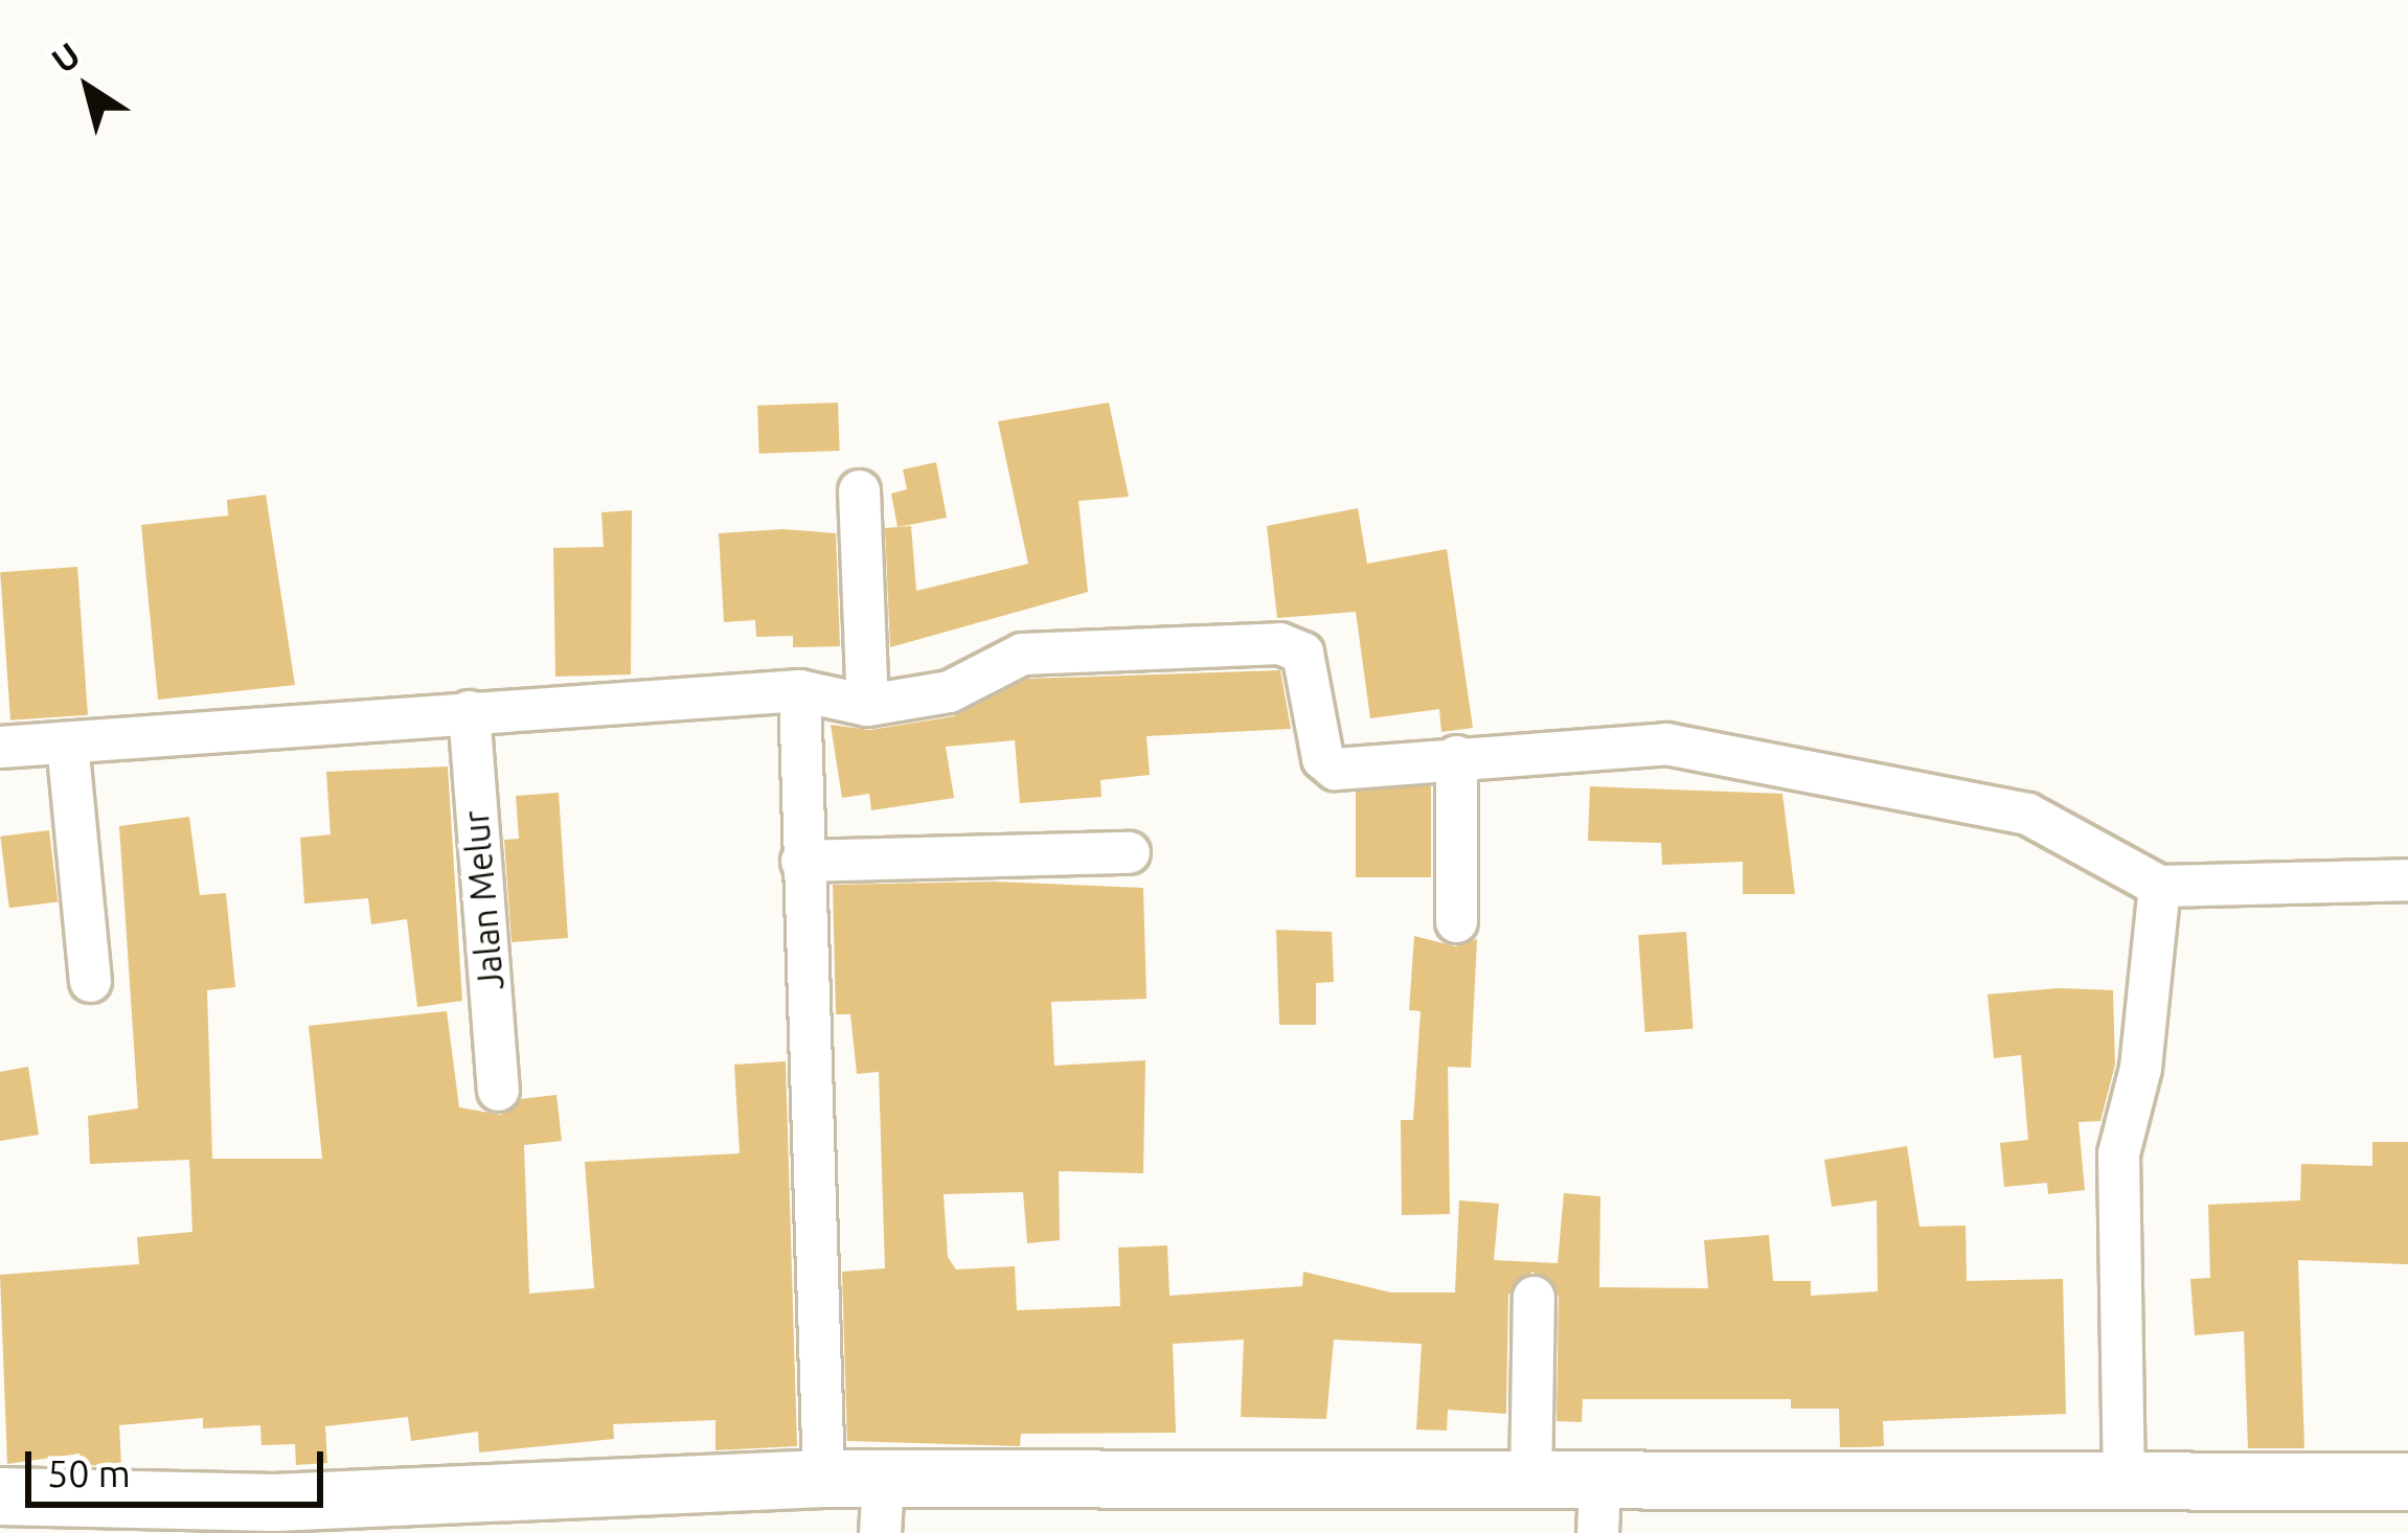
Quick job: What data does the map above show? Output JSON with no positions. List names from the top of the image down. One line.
{"streets":{"street":["Jalan Melur"]},"scale_bar":"50 m","north":"top left"}
